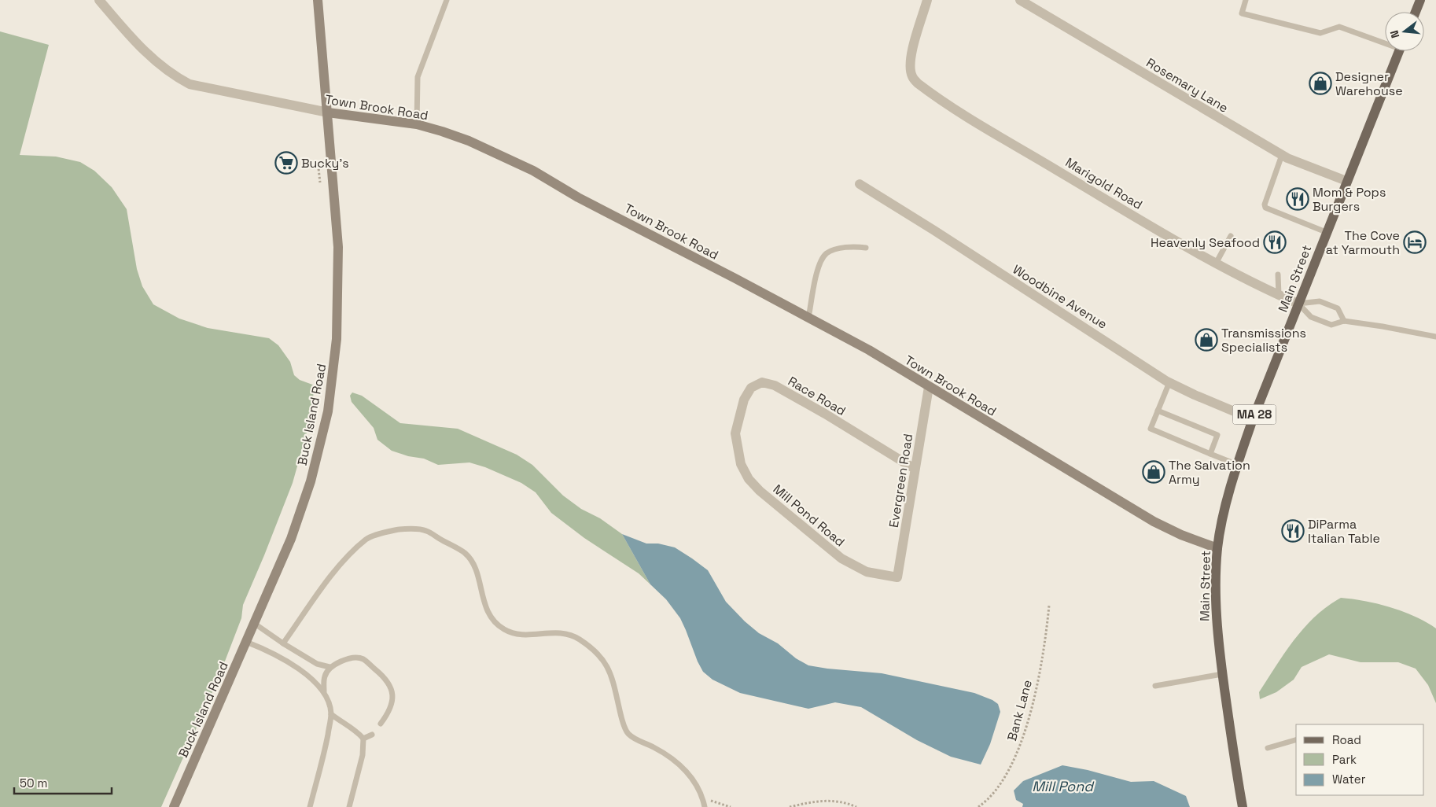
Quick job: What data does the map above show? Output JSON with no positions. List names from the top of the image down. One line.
{"streets":{"main road":["Town Brook Road","Main Street","Buck Island Road","MA 28"],"street":["Rosemary Lane","Marigold Road","Woodbine Avenue","Race Road","Evergreen Road","Mill Pond Road"],"path":["Bank Lane"]},"crossings":[["Rosemary Lane","Main Street"],["Town Brook Road","Main Street"],["Town Brook Road","Buck Island Road"],["Town Brook Road","Evergreen Road"],["Marigold Road","Main Street"],["Main Street","Woodbine Avenue"],["Race Road","Evergreen Road"],["Race Road","Mill Pond Road"],["Evergreen Road","Mill Pond Road"]],"water":["Mill Pond"],"places":{"shop":["Designer Warehouse","Transmissions Specialists","The Salvation Army"],"supermarket":["Bucky's"],"restaurant":["Mom & Pops Burgers","Heavenly Seafood","DiParma Italian Table"],"hotel":["The Cove at Yarmouth"]},"legend":["Road","Park","Water"],"scale_bar":"50 m","north":"left"}
